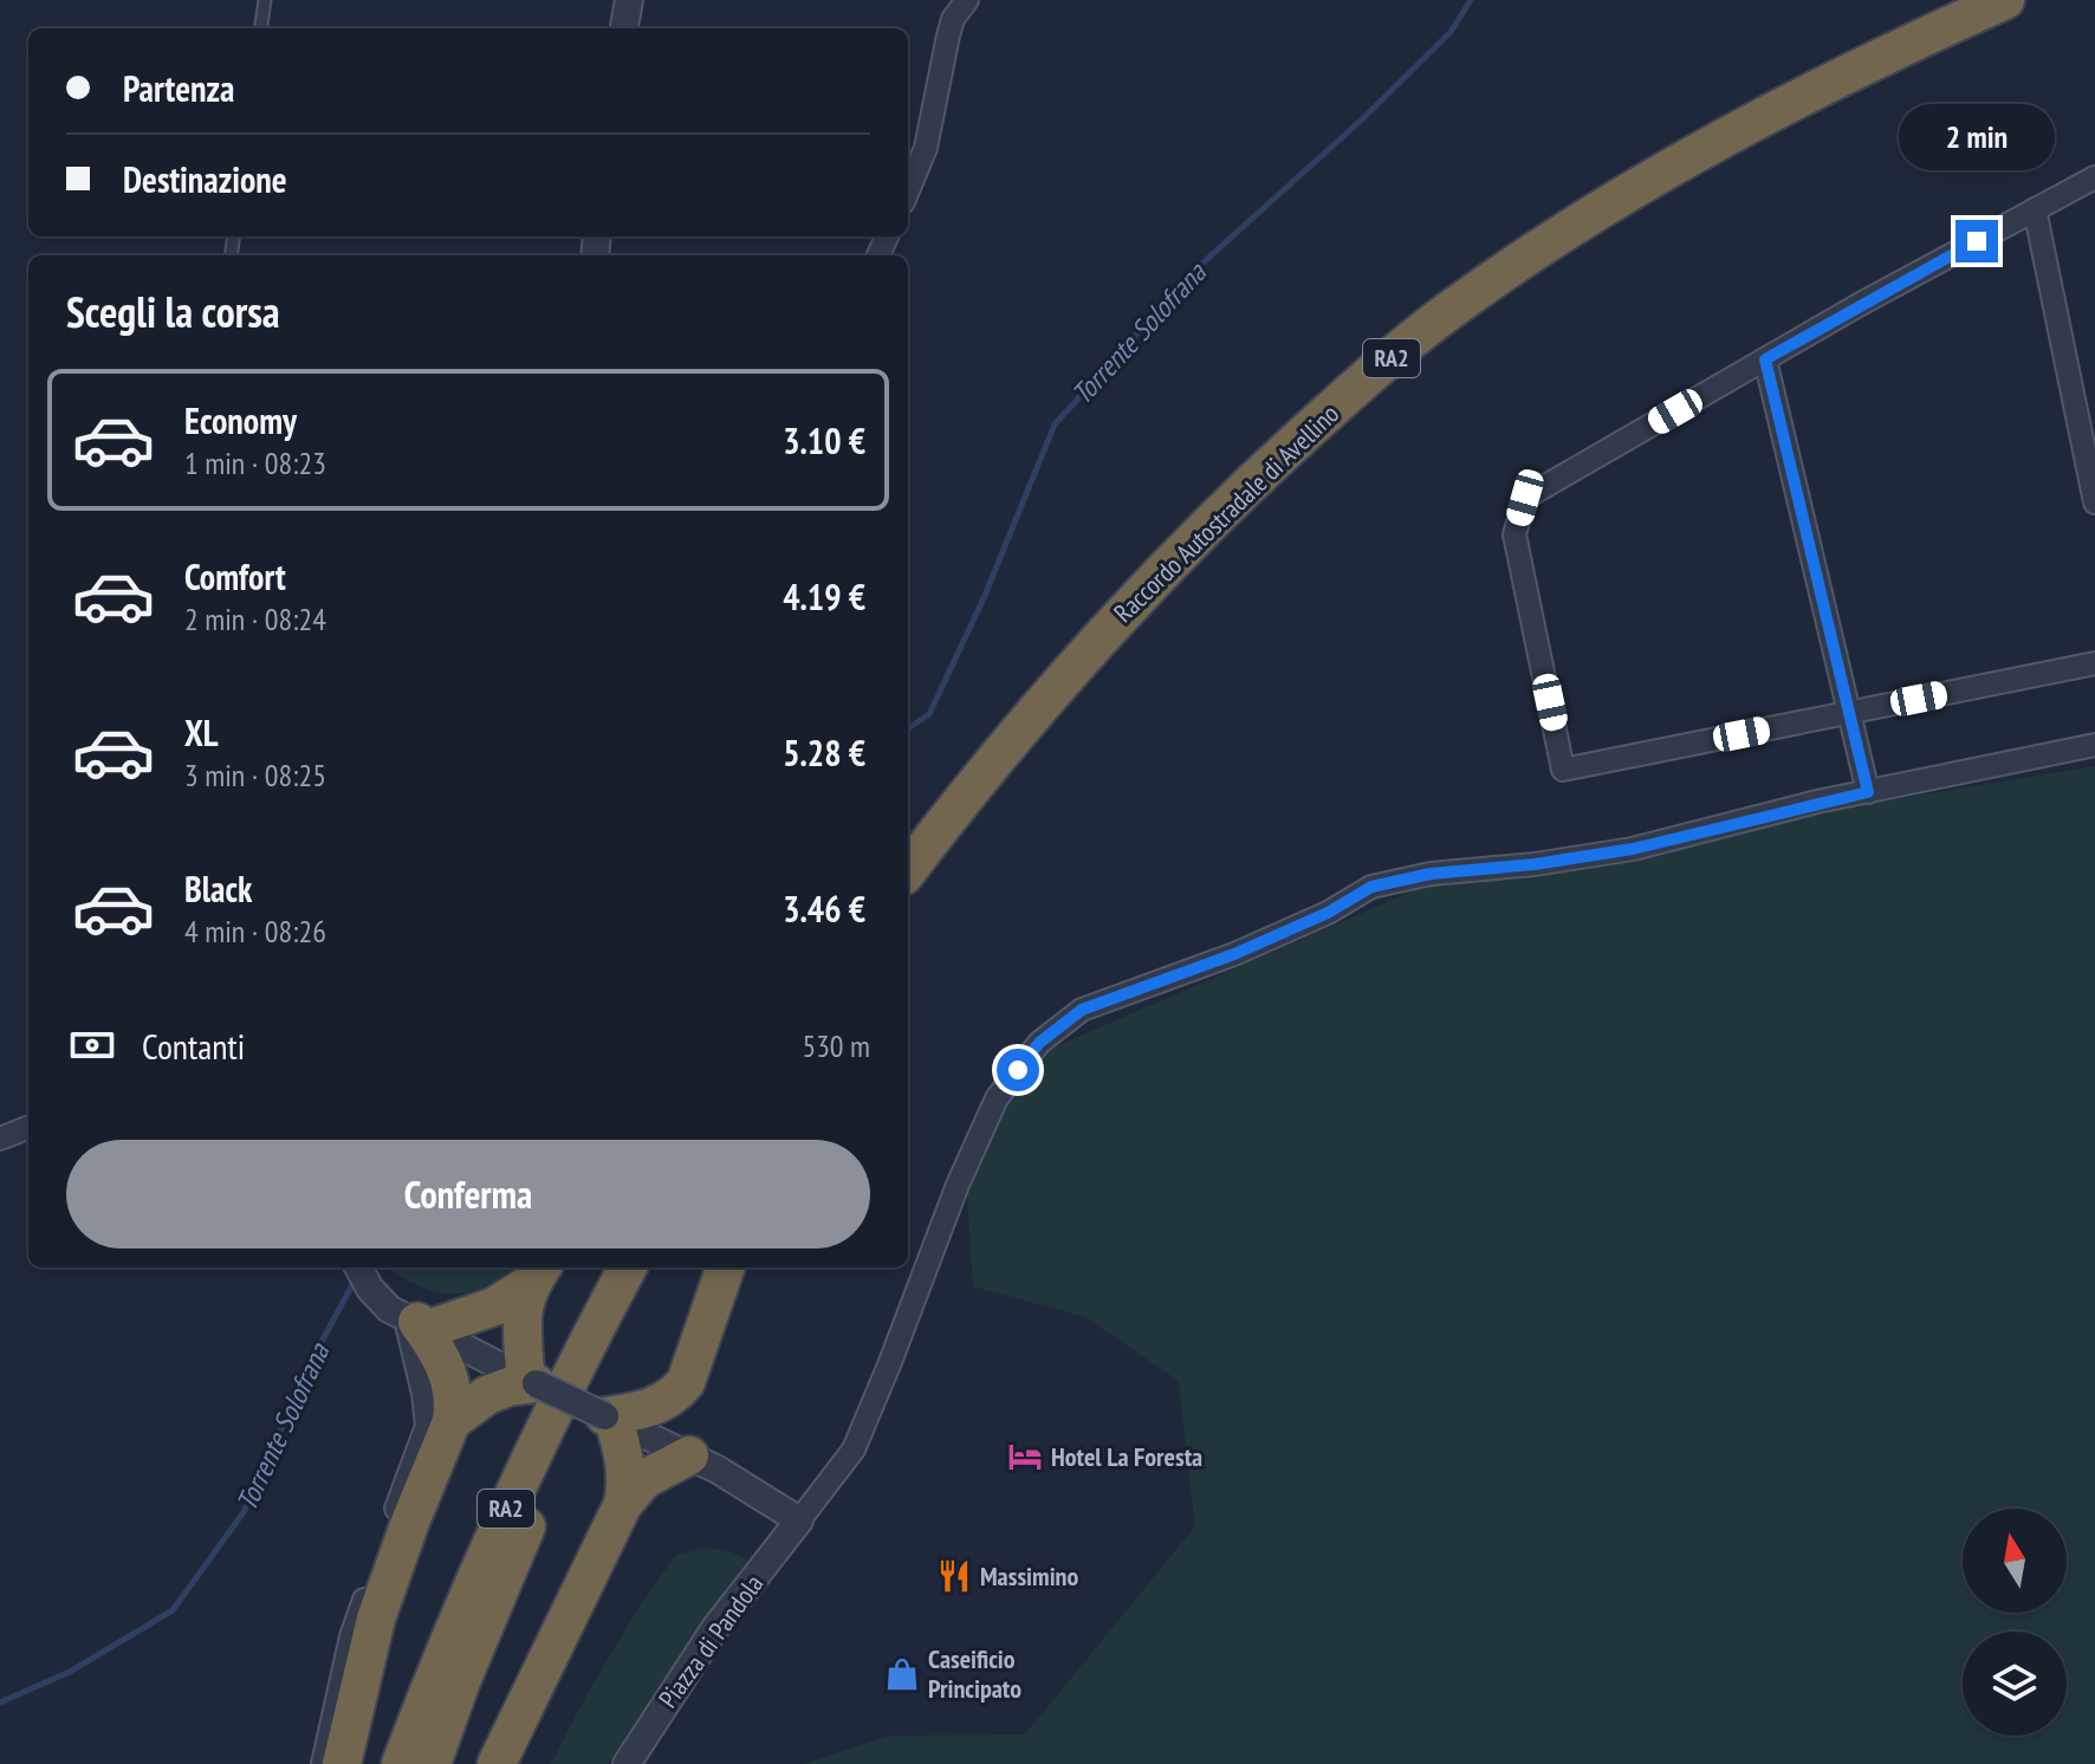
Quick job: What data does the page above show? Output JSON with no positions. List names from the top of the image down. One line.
{"streets":{"highway":["RA2","Raccordo Autostradale di Avellino"],"street":["Piazza di Pandola"]},"water":["Torrente Solofrana"],"places":{"hotel":["Hotel La Foresta"],"restaurant":["Massimino"],"shop":["Caseificio Principato"]},"north":"top","page":{"banner":["Partenza","Destinazione"],"bubble":"2 min","heading":"Scegli la corsa","list":[{"name":"Economy","note":"1 min · 08:23","value":"3.10 €"},{"name":"Comfort","note":"2 min · 08:24","value":"4.19 €"},{"name":"XL","note":"3 min · 08:25","value":"5.28 €"},{"name":"Black","note":"4 min · 08:26","value":"3.46 €"}],"pay":["Contanti","530 m"],"buttons":"Conferma"}}
